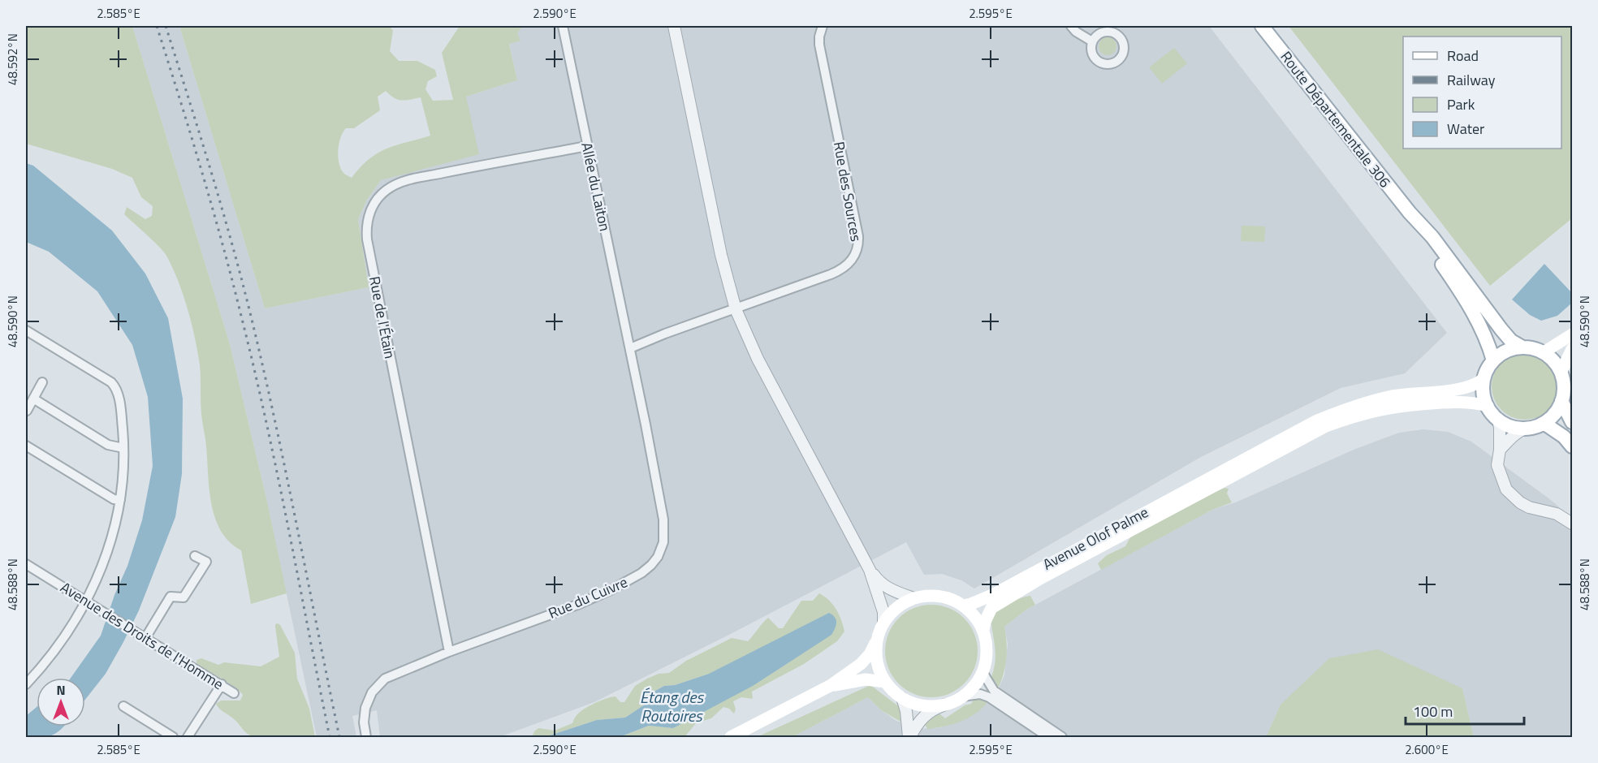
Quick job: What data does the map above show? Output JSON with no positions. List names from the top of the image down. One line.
{"streets":{"main road":["Route Départementale 306","Avenue Olof Palme"],"street":["Allée du Laiton","Rue des Sources","Rue de l'Étain","Rue du Cuivre","Avenue des Droits de l'Homme"]},"crossings":[["Allée du Laiton","Rue des Sources"],["Allée du Laiton","Rue de l'Étain"],["Allée du Laiton","Rue du Cuivre"],["Rue des Sources","Rue du Cuivre"],["Rue de l'Étain","Rue du Cuivre"]],"water":["Étang des Routoires"],"legend":["Road","Railway","Park","Water"],"scale_bar":"100 m","north":"top","coordinates":["2.585°E","2.590°E","2.595°E","48.592°N","48.590°N","48.588°N","2.600°E"]}
